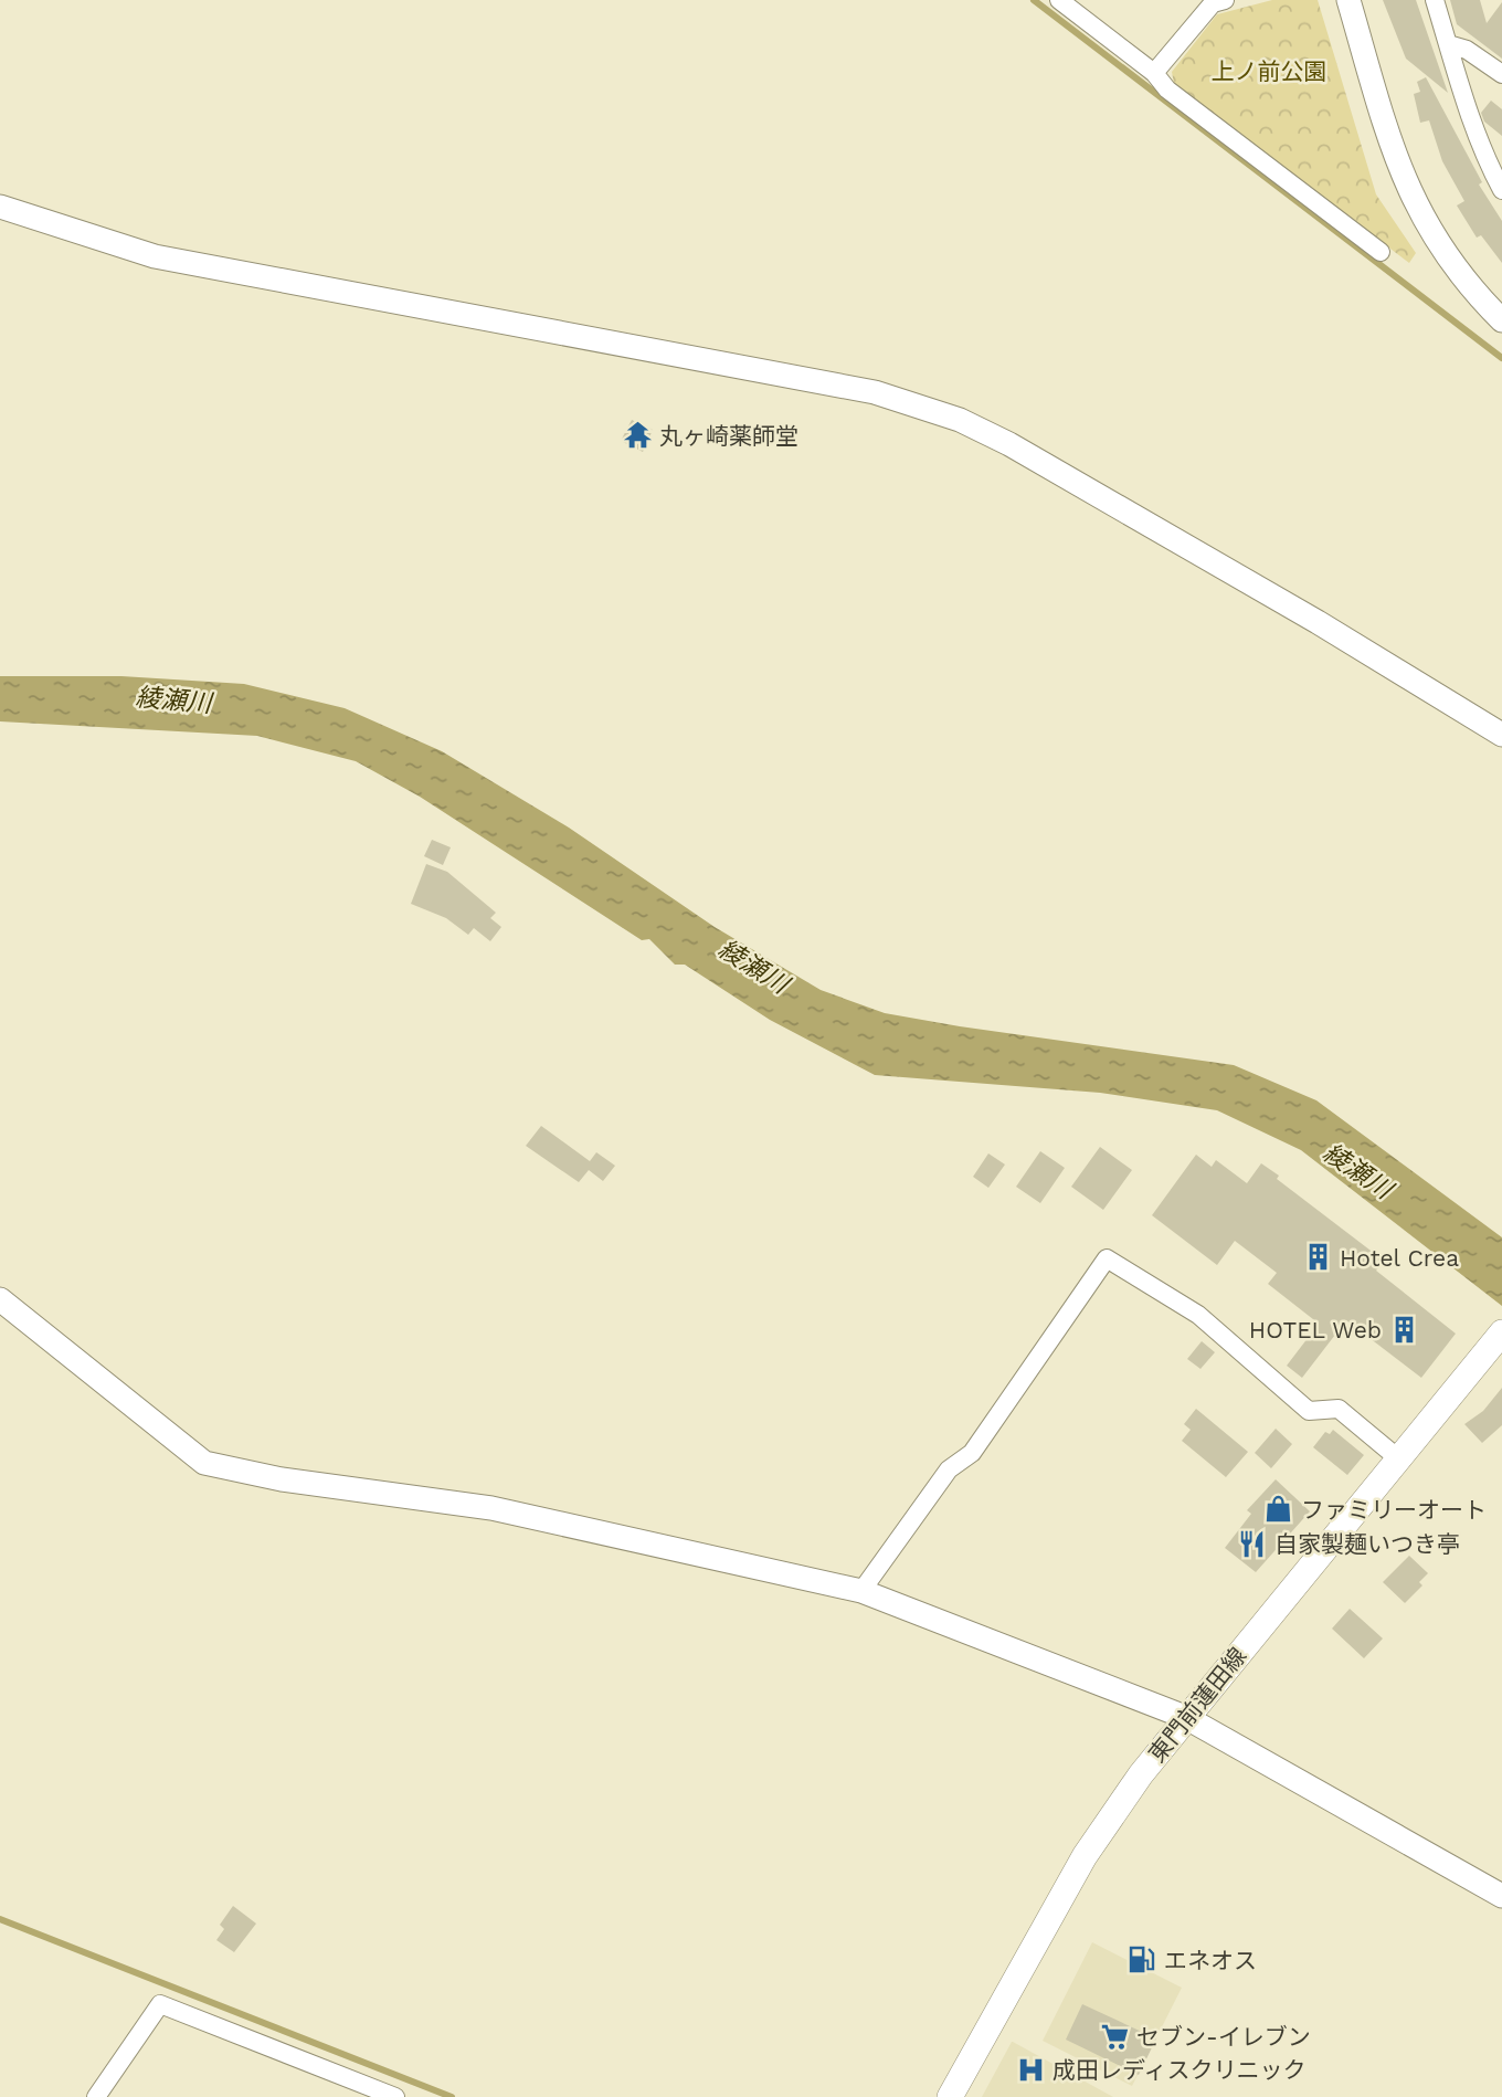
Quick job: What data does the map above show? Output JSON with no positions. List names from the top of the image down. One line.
{"streets":{"main road":["東門前蓮田線"]},"water":["綾瀬川"],"parks":["上ノ前公園"],"places":{"temple":["丸ヶ崎薬師堂"],"building":["Hotel Crea","HOTEL Web"],"shop":["ファミリーオート"],"restaurant":["自家製麺いつき亭"],"fuel station":["エネオス"],"supermarket":["セブン-イレブン"],"hospital":["成田レディスクリニック"]}}
